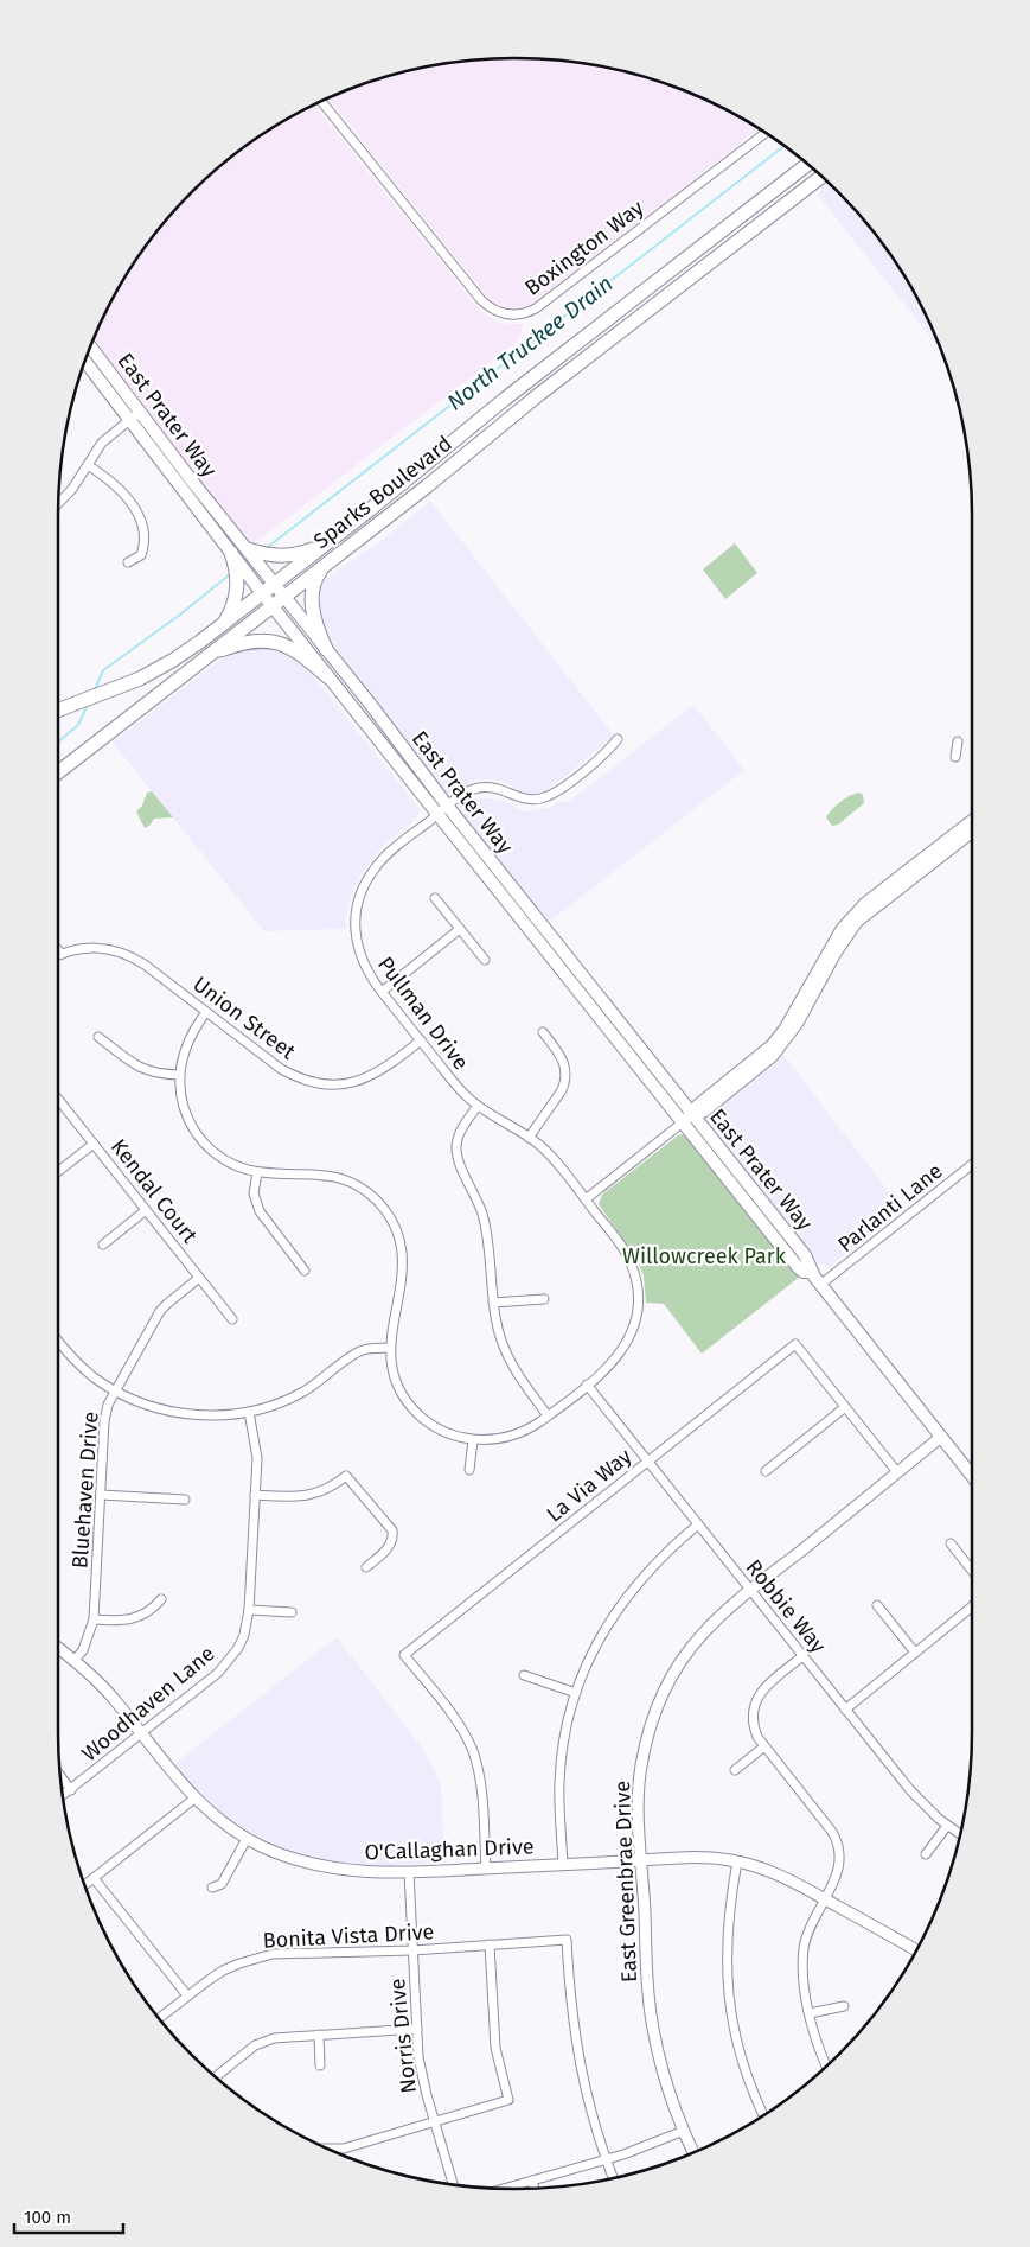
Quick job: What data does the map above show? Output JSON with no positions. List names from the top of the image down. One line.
{"streets":{"main road":["East Prater Way","Sparks Boulevard"],"street":["Boxington Way","Pullman Drive","Union Street","Kendal Court","Parlanti Lane","La Via Way","Bluehaven Drive","Robbie Way","Woodhaven Lane","O'Callaghan Drive","East Greenbrae Drive","Bonita Vista Drive","Norris Drive"]},"crossings":[["East Prater Way","Sparks Boulevard"],["East Prater Way","Pullman Drive"],["East Prater Way","Parlanti Lane"],["East Prater Way","East Greenbrae Drive"],["Pullman Drive","Union Street"],["Pullman Drive","Robbie Way"],["Kendal Court","Bluehaven Drive"],["La Via Way","Robbie Way"],["La Via Way","O'Callaghan Drive"],["Bluehaven Drive","O'Callaghan Drive"],["Robbie Way","East Greenbrae Drive"],["Woodhaven Lane","O'Callaghan Drive"],["O'Callaghan Drive","East Greenbrae Drive"],["O'Callaghan Drive","Norris Drive"],["Bonita Vista Drive","Norris Drive"]],"water":["North Truckee Drain"],"parks":["Willowcreek Park"],"scale_bar":"100 m"}
